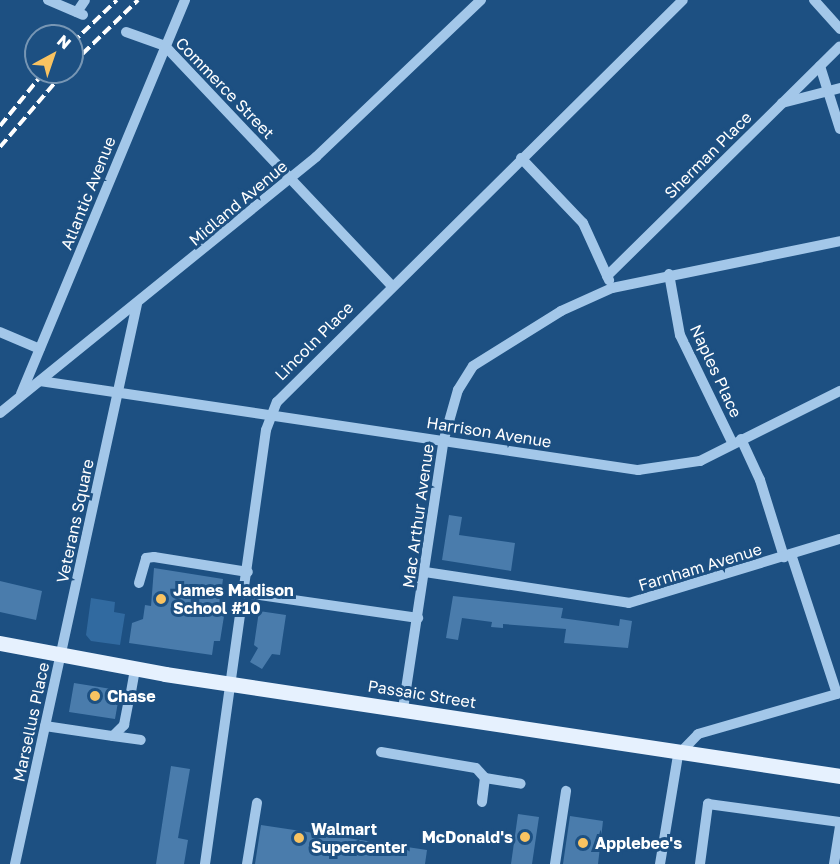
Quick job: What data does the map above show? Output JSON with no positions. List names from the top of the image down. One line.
{"streets":{"main road":["Passaic Street"],"street":["Commerce Street","Sherman Place","Atlantic Avenue","Midland Avenue","Lincoln Place","Naples Place","Harrison Avenue","Mac Arthur Avenue","Veterans Square","Farnham Avenue","Marsellus Place"]},"crossings":[["Commerce Street","Atlantic Avenue"],["Commerce Street","Midland Avenue"],["Commerce Street","Lincoln Place"],["Atlantic Avenue","Midland Avenue"],["Midland Avenue","Veterans Square"],["Lincoln Place","Harrison Avenue"],["Lincoln Place","Passaic Street"],["Naples Place","Harrison Avenue"],["Naples Place","Mac Arthur Avenue"],["Naples Place","Farnham Avenue"],["Harrison Avenue","Mac Arthur Avenue"],["Harrison Avenue","Veterans Square"],["Mac Arthur Avenue","Farnham Avenue"],["Mac Arthur Avenue","Passaic Street"],["Veterans Square","Passaic Street"],["Veterans Square","Marsellus Place"],["Passaic Street","Marsellus Place"]],"places":["James Madison School #10","Chase","McDonald's","Walmart Supercenter","Applebee's"],"north":"top right"}
